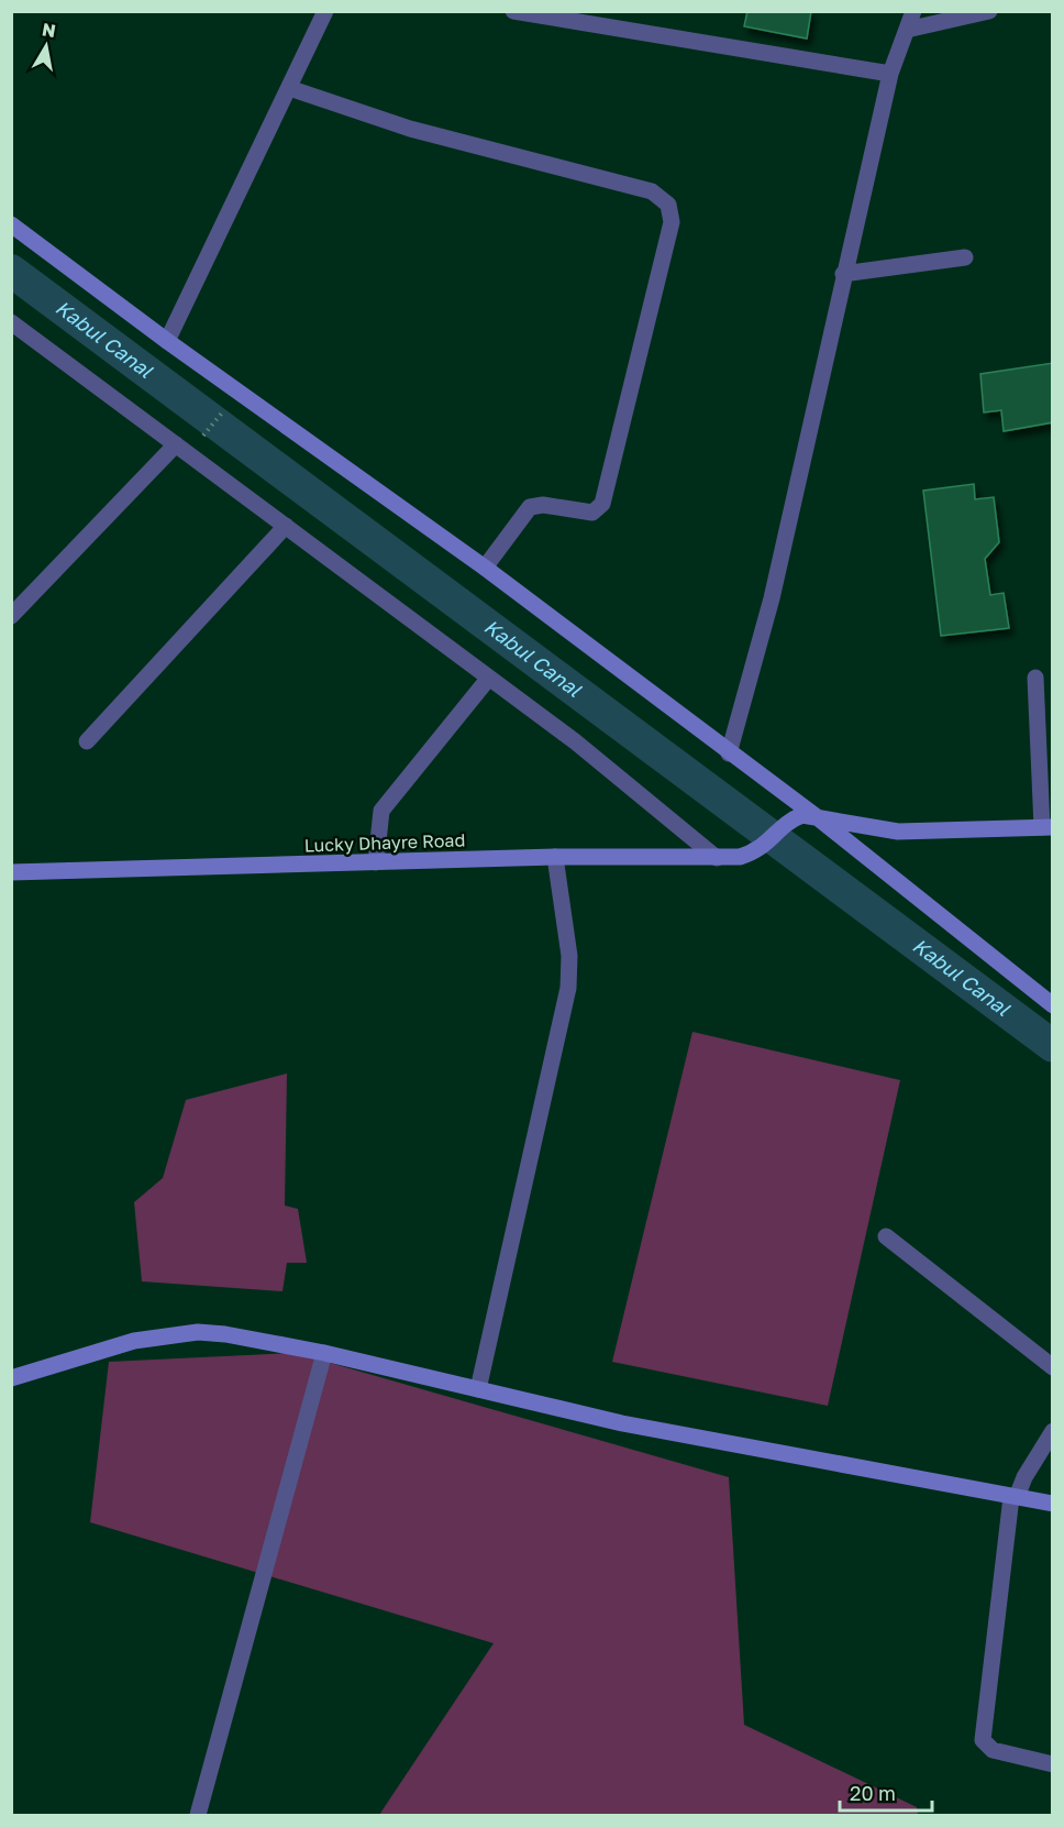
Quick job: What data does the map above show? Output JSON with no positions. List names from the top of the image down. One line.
{"streets":{"main road":["Lucky Dhayre Road"]},"water":["Kabul Canal"],"scale_bar":"20 m","north":"top"}
